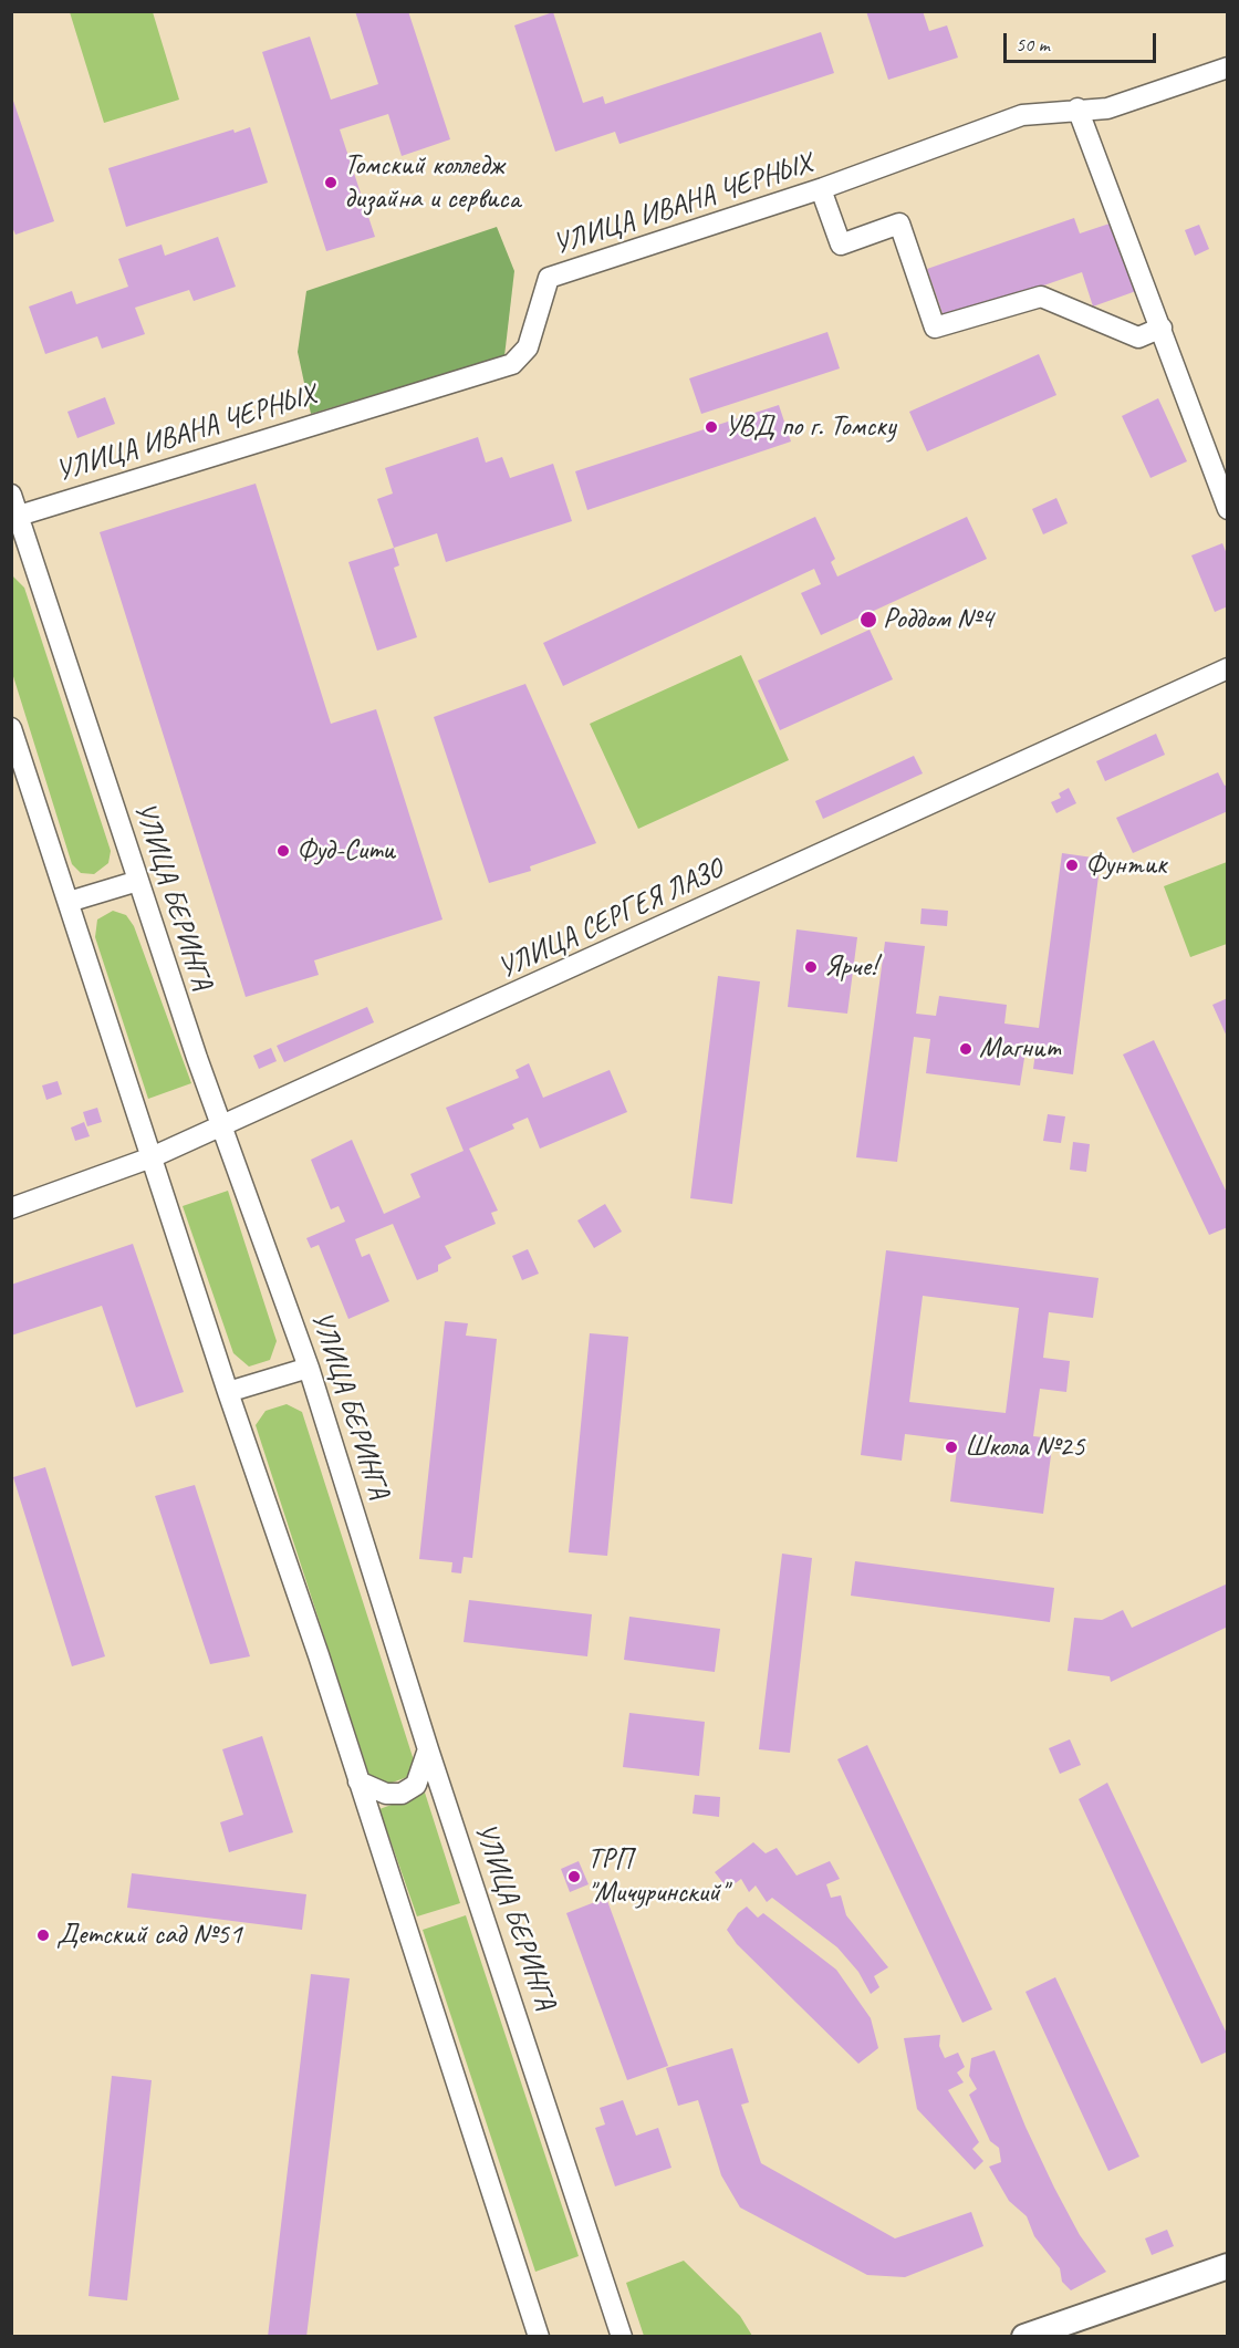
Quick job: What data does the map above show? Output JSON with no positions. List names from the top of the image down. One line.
{"streets":{"street":["УЛИЦА ИВАНА ЧЕРНЫХ","УЛИЦА БЕРИНГА","УЛИЦА СЕРГЕЯ ЛАЗО"]},"crossings":[["УЛИЦА ИВАНА ЧЕРНЫХ","УЛИЦА БЕРИНГА"],["УЛИЦА БЕРИНГА","УЛИЦА СЕРГЕЯ ЛАЗО"]],"places":["Томский колледж дизайна и сервиса","УВД по г. Томску","Роддом №4","Фуд-Сити","Фунтик","Ярче!","Магнит","Школа №25","ТРП \"Мичуринский\"","Детский сад №51"],"scale_bar":"50 m"}
